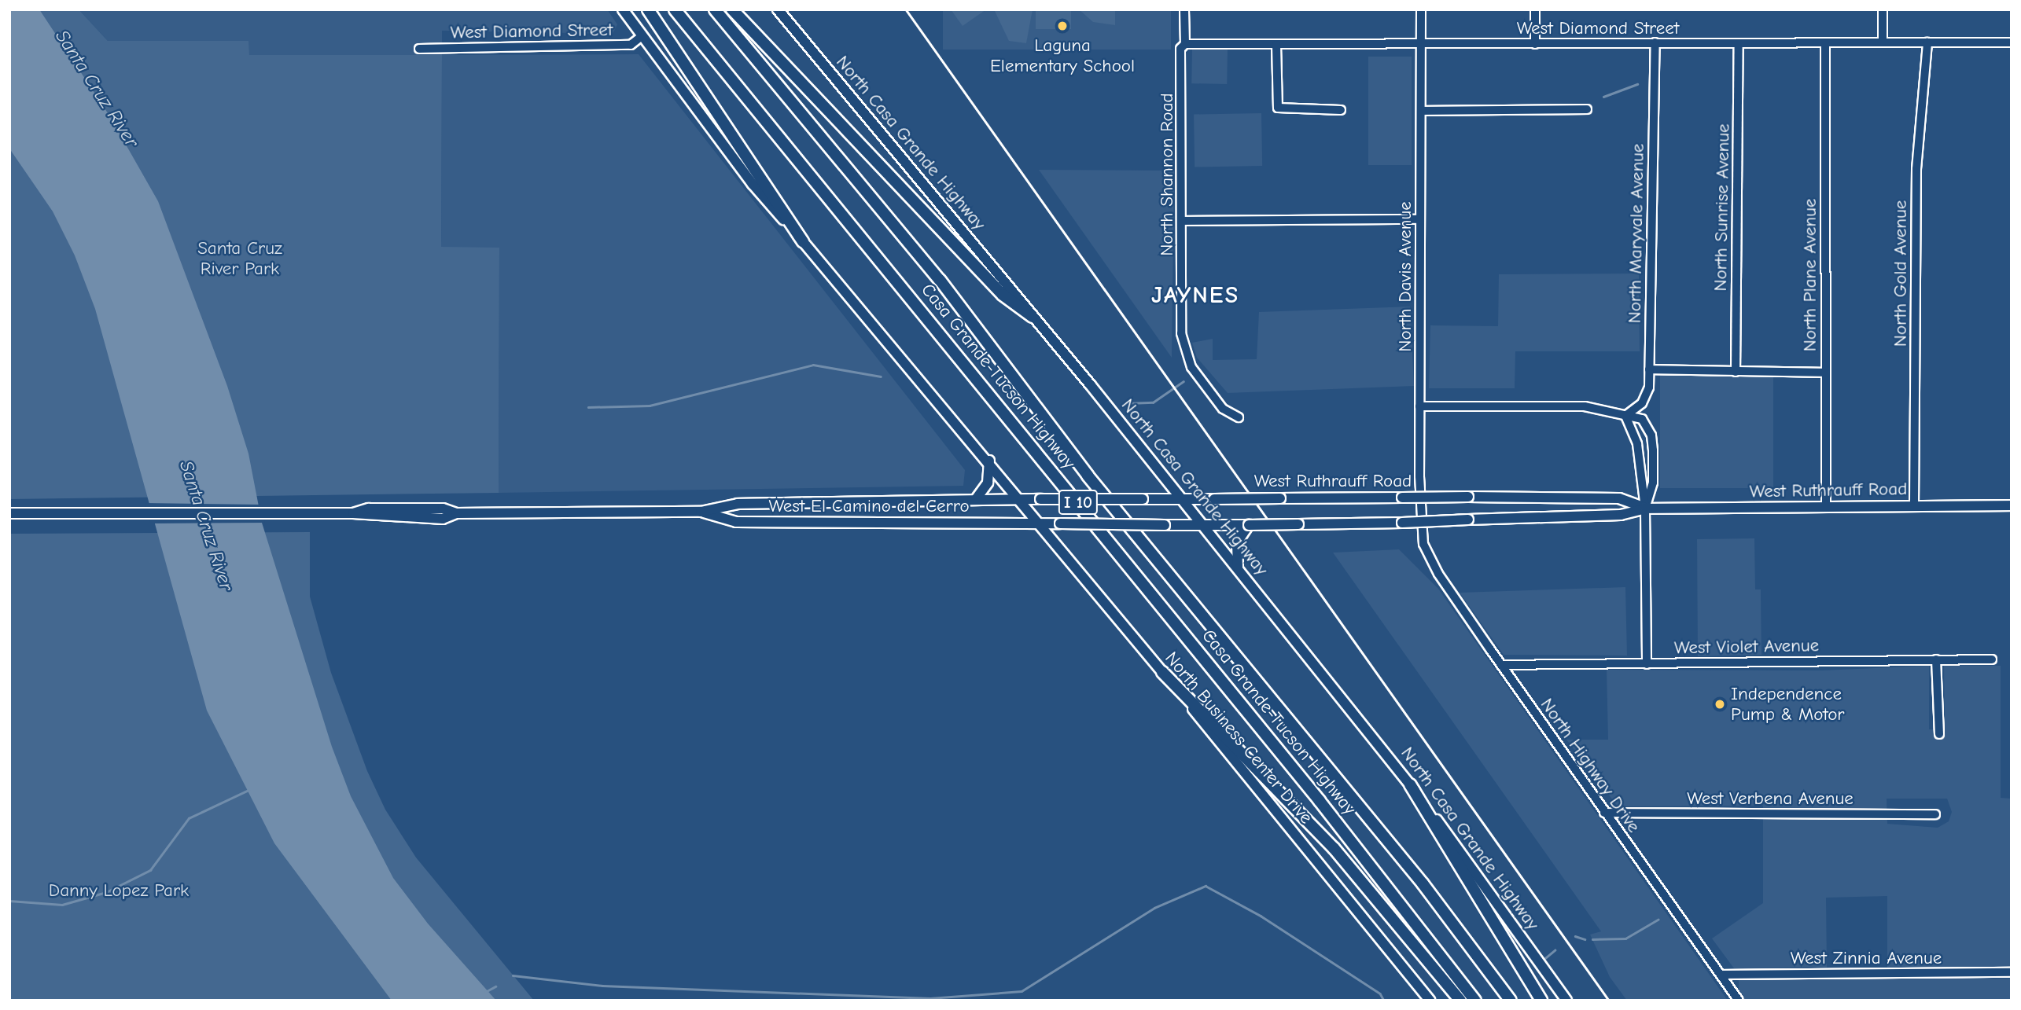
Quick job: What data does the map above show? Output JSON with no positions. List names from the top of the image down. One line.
{"streets":{"highway":["Casa Grande-Tucson Highway","I 10"],"main road":["North Casa Grande Highway","West Ruthrauff Road","West El Camino del Cerro","North Business Center Drive"],"street":["West Diamond Street","North Shannon Road","North Sunrise Avenue","North Maryvale Avenue","North Gold Avenue","North Plane Avenue","North Davis Avenue","West Violet Avenue","North Highway Drive","West Verbena Avenue","West Zinnia Avenue"]},"crossings":[["West Diamond Street","North Shannon Road"],["West Diamond Street","North Sunrise Avenue"],["West Diamond Street","North Maryvale Avenue"],["West Diamond Street","North Gold Avenue"],["West Diamond Street","North Plane Avenue"],["West Diamond Street","North Davis Avenue"],["North Casa Grande Highway","West Ruthrauff Road"],["North Gold Avenue","West Ruthrauff Road"],["North Plane Avenue","West Ruthrauff Road"],["North Davis Avenue","North Highway Drive"],["West Ruthrauff Road","West El Camino del Cerro"],["West Ruthrauff Road","North Business Center Drive"],["West El Camino del Cerro","North Business Center Drive"],["West Violet Avenue","North Highway Drive"],["North Highway Drive","West Verbena Avenue"],["North Highway Drive","West Zinnia Avenue"]],"districts":["JAYNES"],"water":["Santa Cruz River"],"parks":["Santa Cruz River Park","Danny Lopez Park"],"places":["Laguna Elementary School","Independence Pump & Motor"]}
